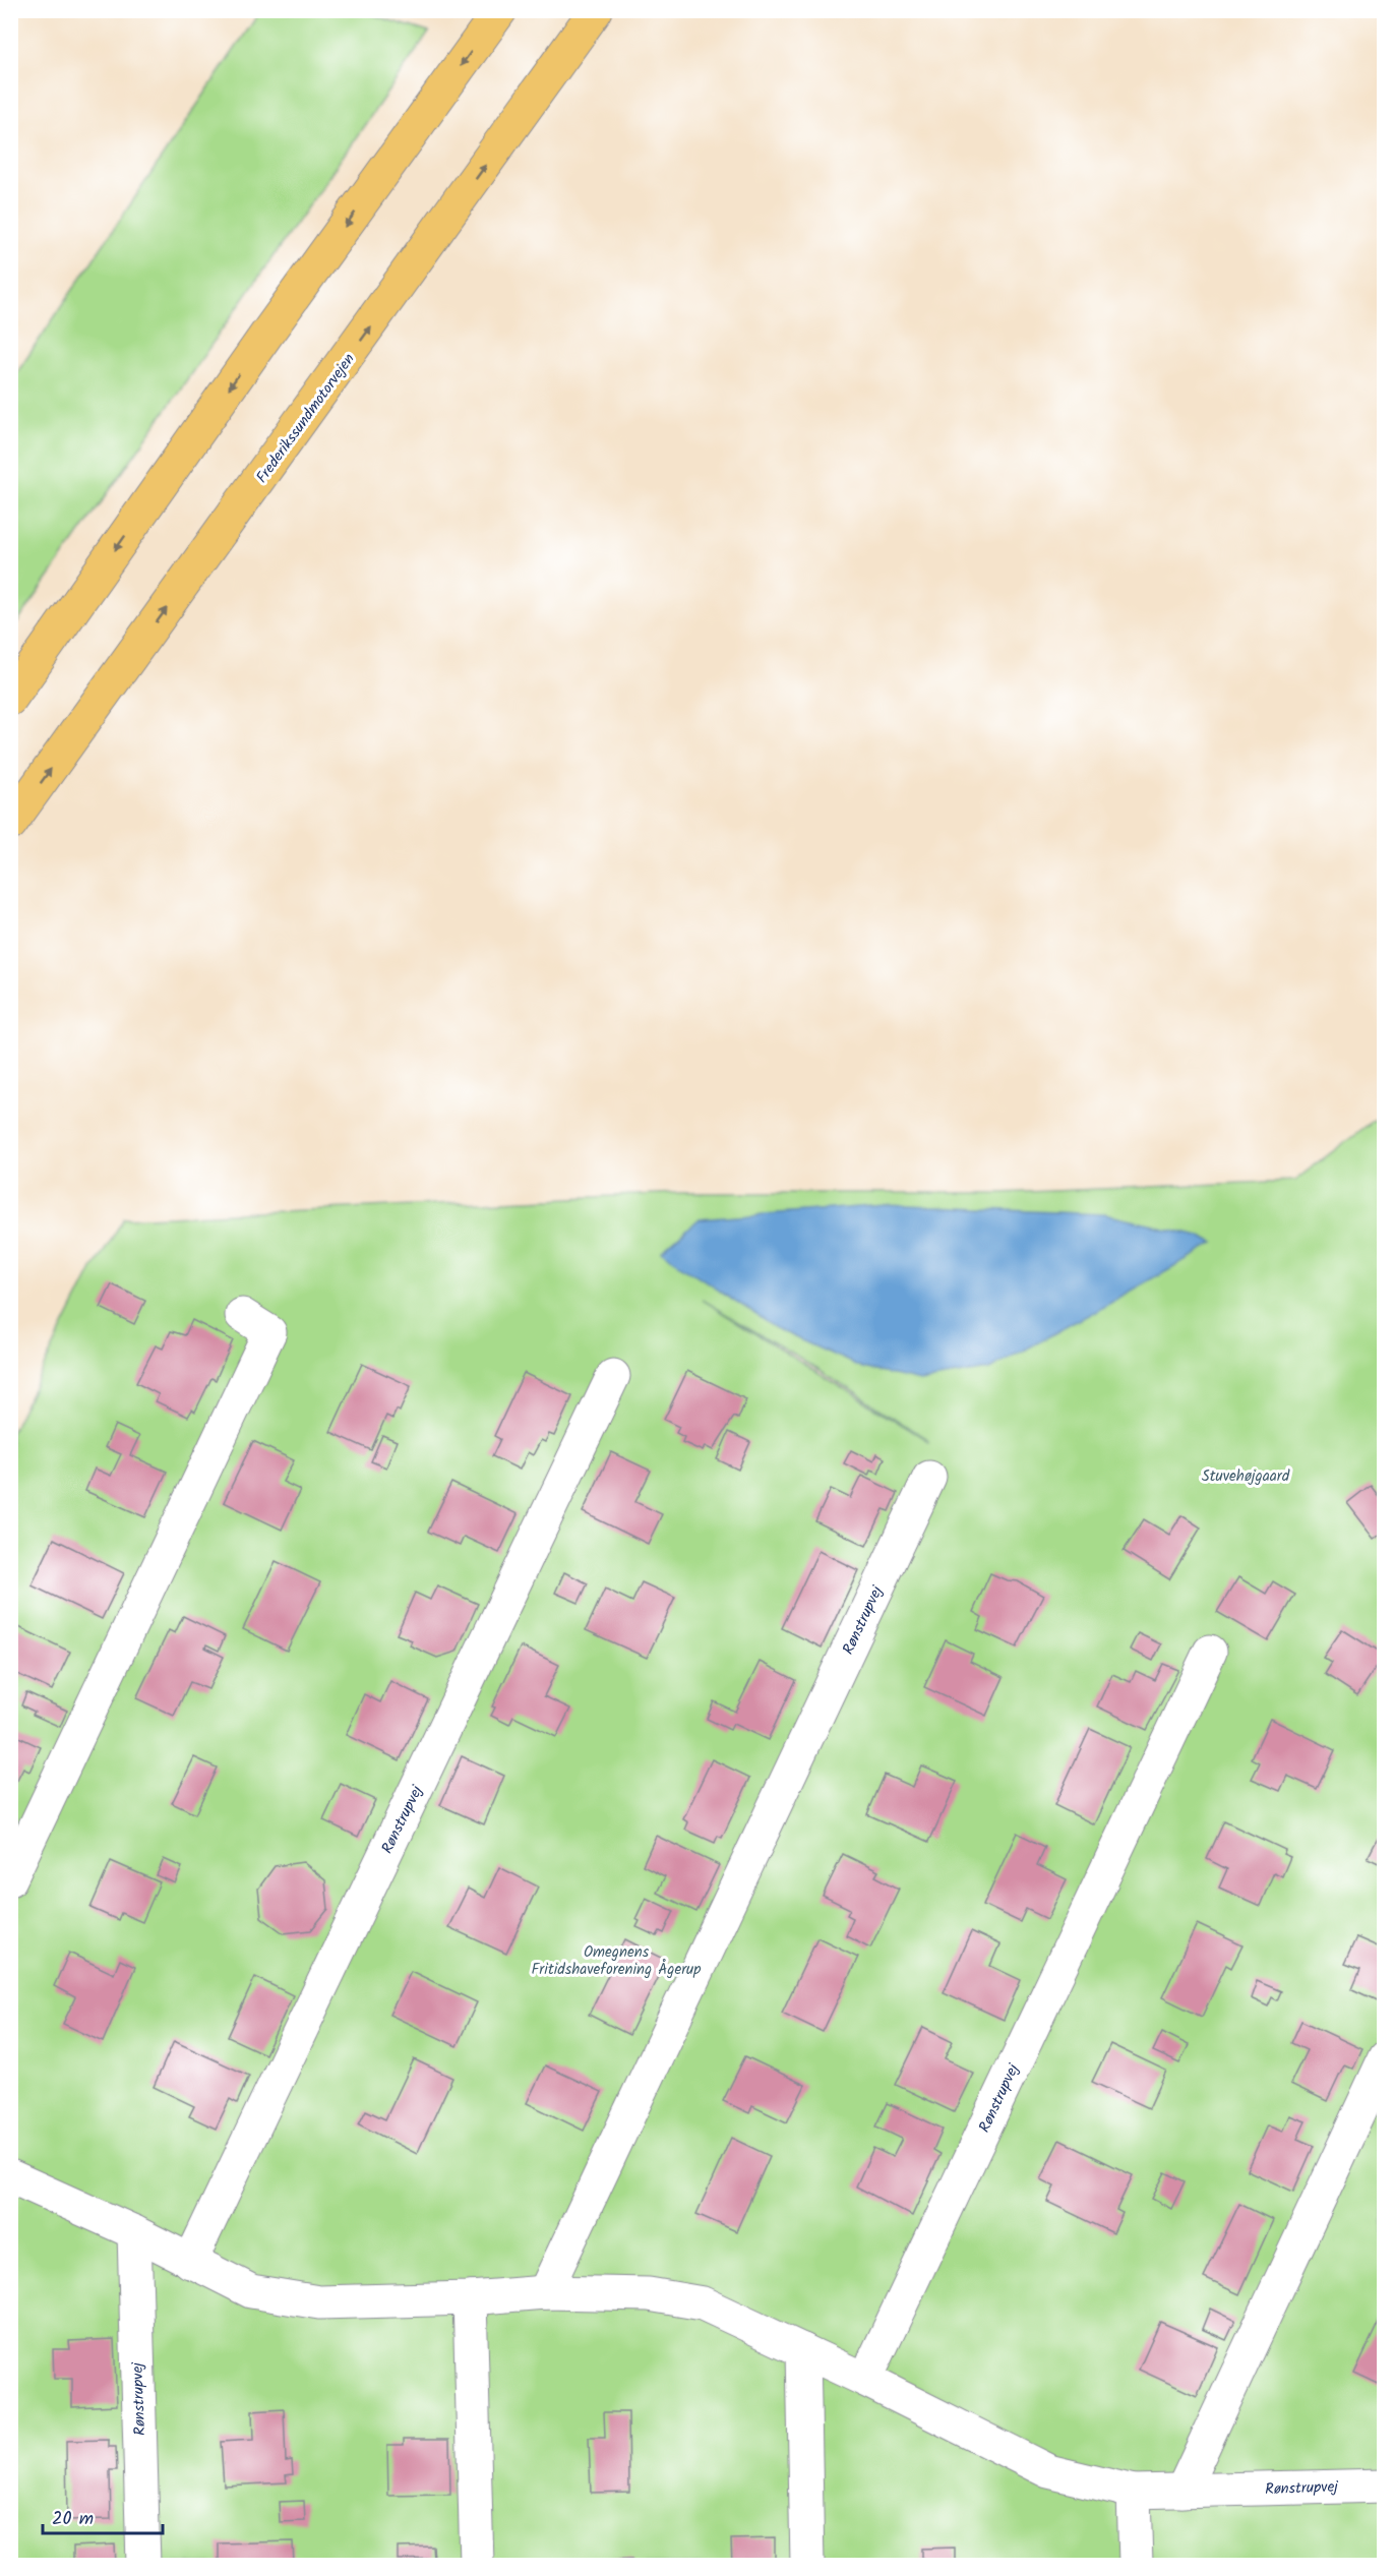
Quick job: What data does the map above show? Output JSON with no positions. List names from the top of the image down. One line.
{"streets":{"highway":["Frederikssundmotorvejen"],"street":["Rønstrupvej"]},"parks":["Stuvehøjgaard","Omegnens Fritidshaveforening Ågerup"],"scale_bar":"20 m"}
